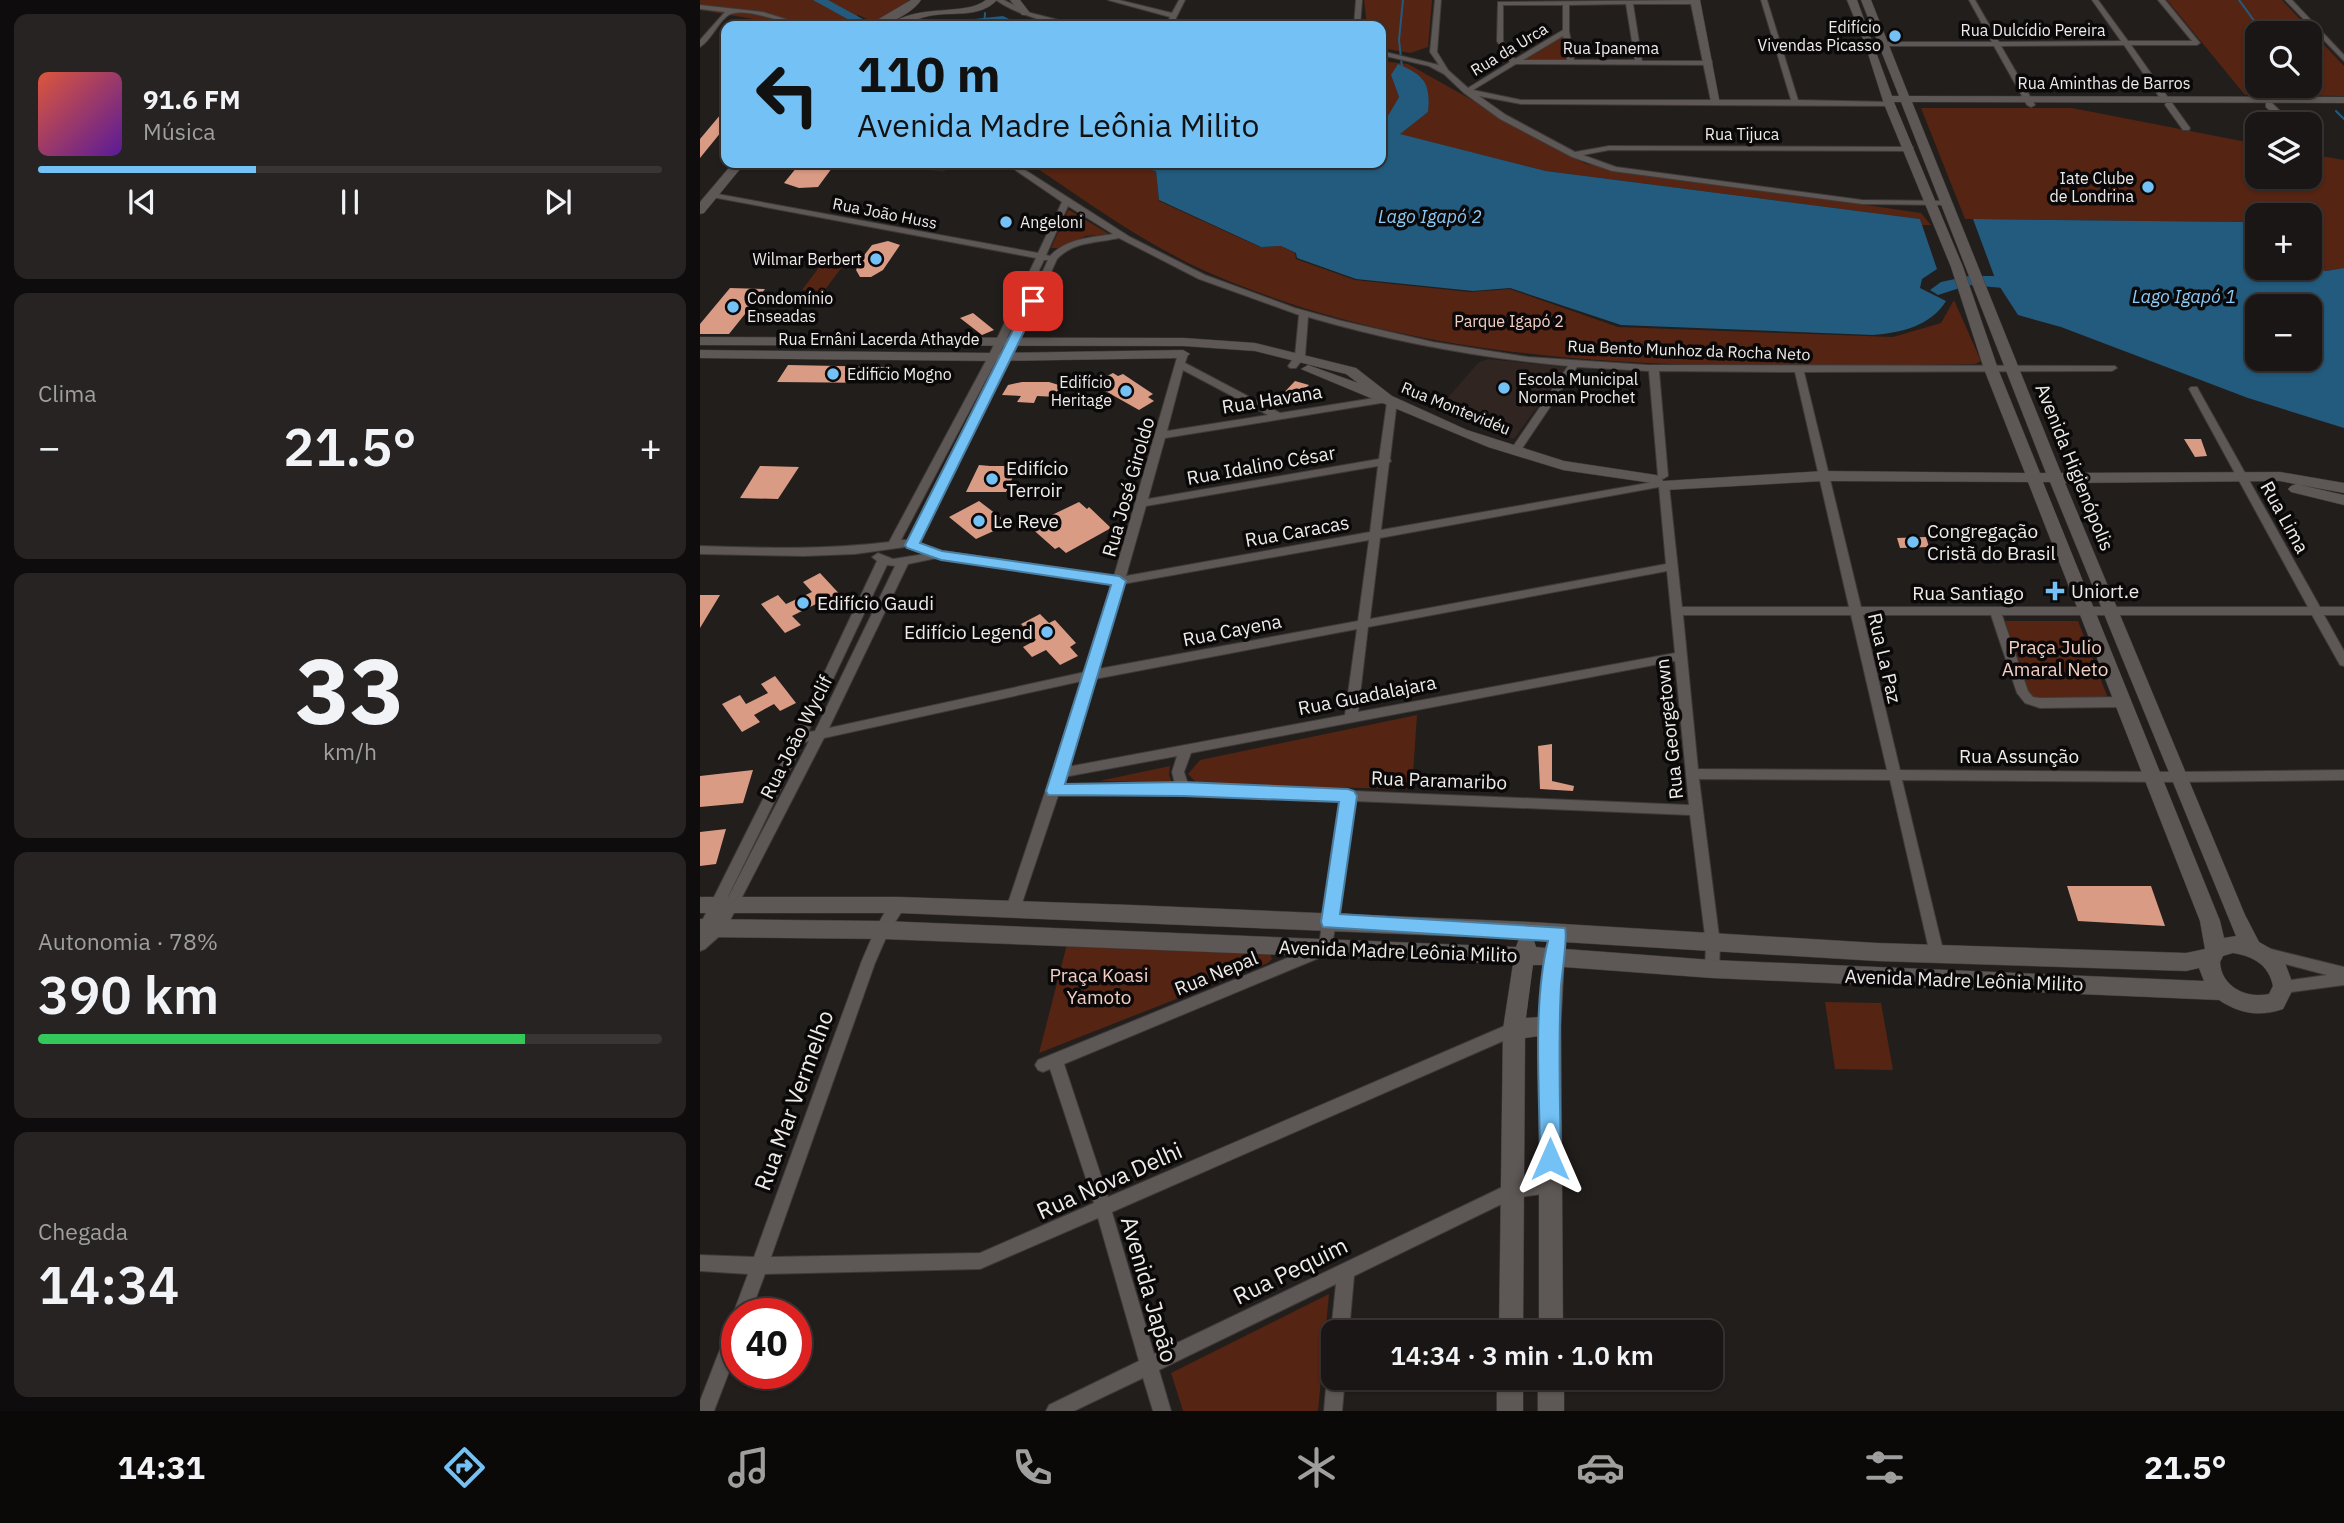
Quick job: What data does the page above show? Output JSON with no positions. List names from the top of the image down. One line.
{"streets":{"main road":["Rua Aminthas de Barros","Rua Ernâni Lacerda Athayde","Rua Montevidéu","Avenida Higienópolis","Avenida Madre Leônia Milito"],"street":["Rua Dulcídio Pereira","Rua Ipanema","Rua da Urca","Rua Tijuca","Rua João Huss","Rua Bento Munhoz da Rocha Neto","Rua Havana","Rua Idalino César","Rua José Giroldo","Rua Lima","Rua Caracas","Rua Santiago","Rua Cayena","Rua La Paz","Rua Guadalajara","Rua Georgetown","Rua João Wyclif","Rua Assunção","Rua Paramaribo","Rua Nepal","Rua Mar Vermelho","Rua Nova Delhi","Rua Pequim","Avenida Japão"]},"crossings":[["Rua Dulcídio Pereira","Avenida Higienópolis"],["Rua Ipanema","Rua da Urca"],["Rua da Urca","Rua Aminthas de Barros"],["Rua Aminthas de Barros","Avenida Higienópolis"],["Rua Tijuca","Avenida Higienópolis"],["Rua João Huss","Rua João Wyclif"],["Rua Ernâni Lacerda Athayde","Rua Havana"],["Rua Ernâni Lacerda Athayde","Rua Montevidéu"],["Rua Ernâni Lacerda Athayde","Rua José Giroldo"],["Rua Ernâni Lacerda Athayde","Rua João Wyclif"],["Rua Bento Munhoz da Rocha Neto","Avenida Higienópolis"],["Rua Bento Munhoz da Rocha Neto","Rua La Paz"],["Rua Bento Munhoz da Rocha Neto","Rua Georgetown"],["Rua Bento Munhoz da Rocha Neto","Rua João Wyclif"],["Rua Havana","Rua Montevidéu"],["Rua Havana","Rua José Giroldo"],["Rua Montevidéu","Avenida Higienópolis"],["Rua Montevidéu","Rua Lima"],["Rua Montevidéu","Rua Caracas"],["Rua Montevidéu","Rua La Paz"],["Rua Montevidéu","Rua Georgetown"],["Rua Idalino César","Rua José Giroldo"],["Avenida Higienópolis","Rua Santiago"],["Avenida Higienópolis","Rua Assunção"],["Avenida Higienópolis","Avenida Madre Leônia Milito"],["Rua José Giroldo","Rua Caracas"],["Rua José Giroldo","Rua Cayena"],["Rua José Giroldo","Rua Guadalajara"],["Rua José Giroldo","Rua Paramaribo"],["Rua José Giroldo","Avenida Madre Leônia Milito"],["Rua Lima","Rua Santiago"],["Rua Caracas","Rua Georgetown"],["Rua Caracas","Rua João Wyclif"],["Rua Santiago","Rua La Paz"],["Rua Santiago","Rua Georgetown"],["Rua Cayena","Rua Georgetown"],["Rua Cayena","Rua João Wyclif"],["Rua La Paz","Rua Assunção"],["Rua La Paz","Avenida Madre Leônia Milito"],["Rua Guadalajara","Rua Georgetown"],["Rua Georgetown","Rua Assunção"],["Rua Georgetown","Rua Paramaribo"],["Rua Georgetown","Avenida Madre Leônia Milito"],["Rua João Wyclif","Avenida Madre Leônia Milito"],["Avenida Madre Leônia Milito","Rua Nepal"],["Avenida Madre Leônia Milito","Rua Mar Vermelho"],["Rua Nepal","Avenida Japão"],["Rua Mar Vermelho","Rua Nova Delhi"],["Rua Nova Delhi","Avenida Japão"],["Rua Pequim","Avenida Japão"]],"water":["Lago Igapó 2","Lago Igapó 1"],"parks":["Parque Igapó 2","Praça Julio Amaral Neto","Praça Koasi Yamoto"],"places":{"other":["Edifício Vivendas Picasso","Iate Clube de Londrina","Angeloni","Wilmar Berbert","Condomínio Enseadas","Edificio Mogno","Escola Municipal Norman Prochet","Edifício Heritage","Edifício Terroir","Le Reve","Congregação Cristã do Brasil","Edifício Gaudi","Edifício Legend"],"health":["Uniort.e"]},"page":{"map_buttons":["+","−"],"turn":["110 m","Avenida Madre Leônia Milito"],"song":["91.6 FM","Música"],"tile":["Clima",["33","km/h"],["Autonomia · 78%","390 km"],["Chegada","14:34"]],"heat":["−","21.5°","+"],"limit":"40","trip":"14:34 · 3 min · 1.0 km","tabs":["14:31","21.5°"]}}
